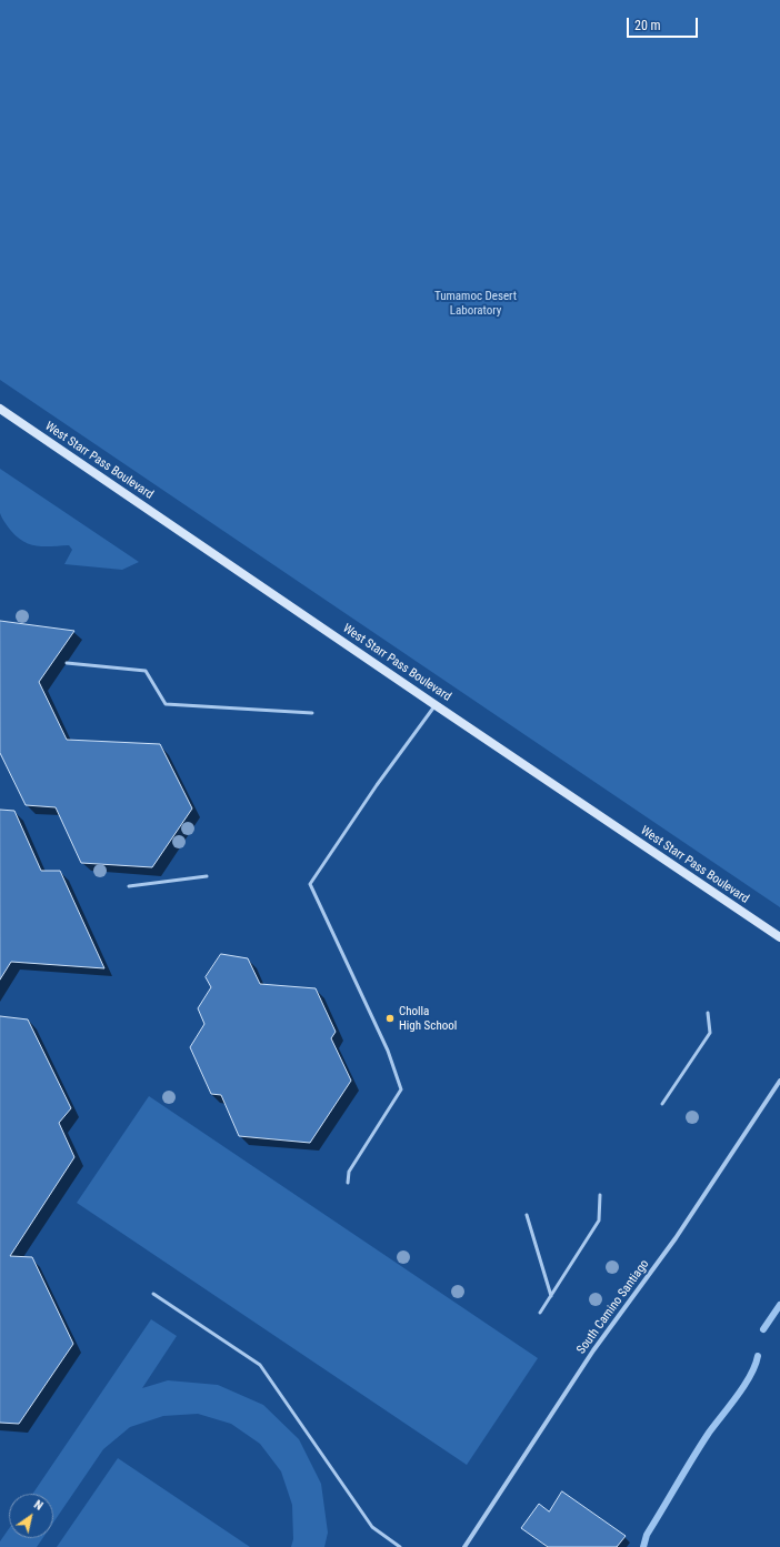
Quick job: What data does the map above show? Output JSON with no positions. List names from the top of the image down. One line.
{"streets":{"main road":["West Starr Pass Boulevard"],"street":["South Camino Santiago"]},"parks":["Tumamoc Desert Laboratory"],"places":["Cholla High School"],"scale_bar":"20 m","north":"top right"}
